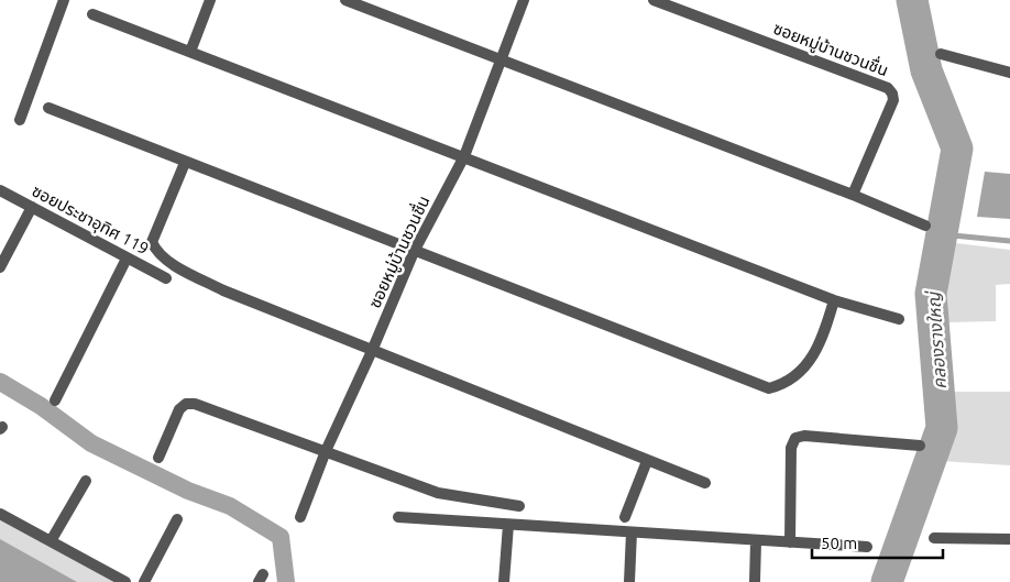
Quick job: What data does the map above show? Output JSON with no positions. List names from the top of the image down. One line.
{"streets":{"street":["ซอยหมู่บ้านชวนชื่น","ซอยประชาอุทิศ 119"]},"water":["คลองรางใหญ่"],"scale_bar":"50 m"}
